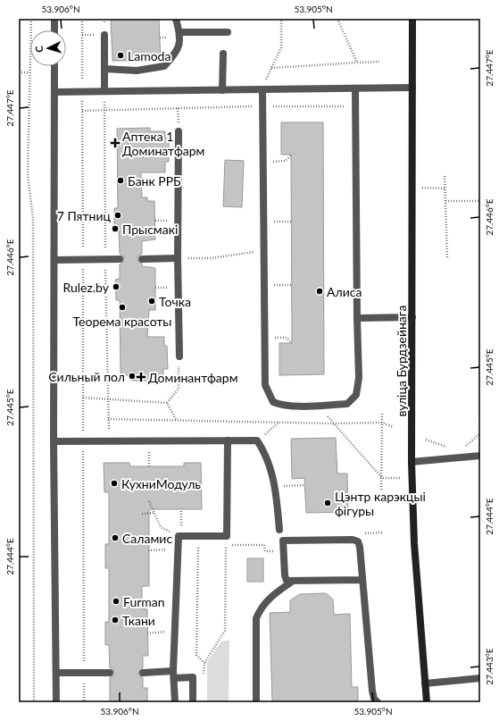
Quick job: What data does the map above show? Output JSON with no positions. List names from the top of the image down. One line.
{"streets":{"street":["вуліца Бурдзейнага"]},"places":{"other":["Lamoda","Банк РРБ","7 Пятниц","Прысмакі","Rulez.by","Алиса","Точка","Теорема красоты","Сильный пол","КухниМодуль","Цэнтр карэкцыі фігуры","Саламис","Furman","Ткани"],"health":["Аптека 1 Доминатфарм","Доминантфарм"]},"north":"left","coordinates":["53.906°N","53.905°N","27.447°E","27.446°E","27.445°E","27.444°E","27.443°E"]}
